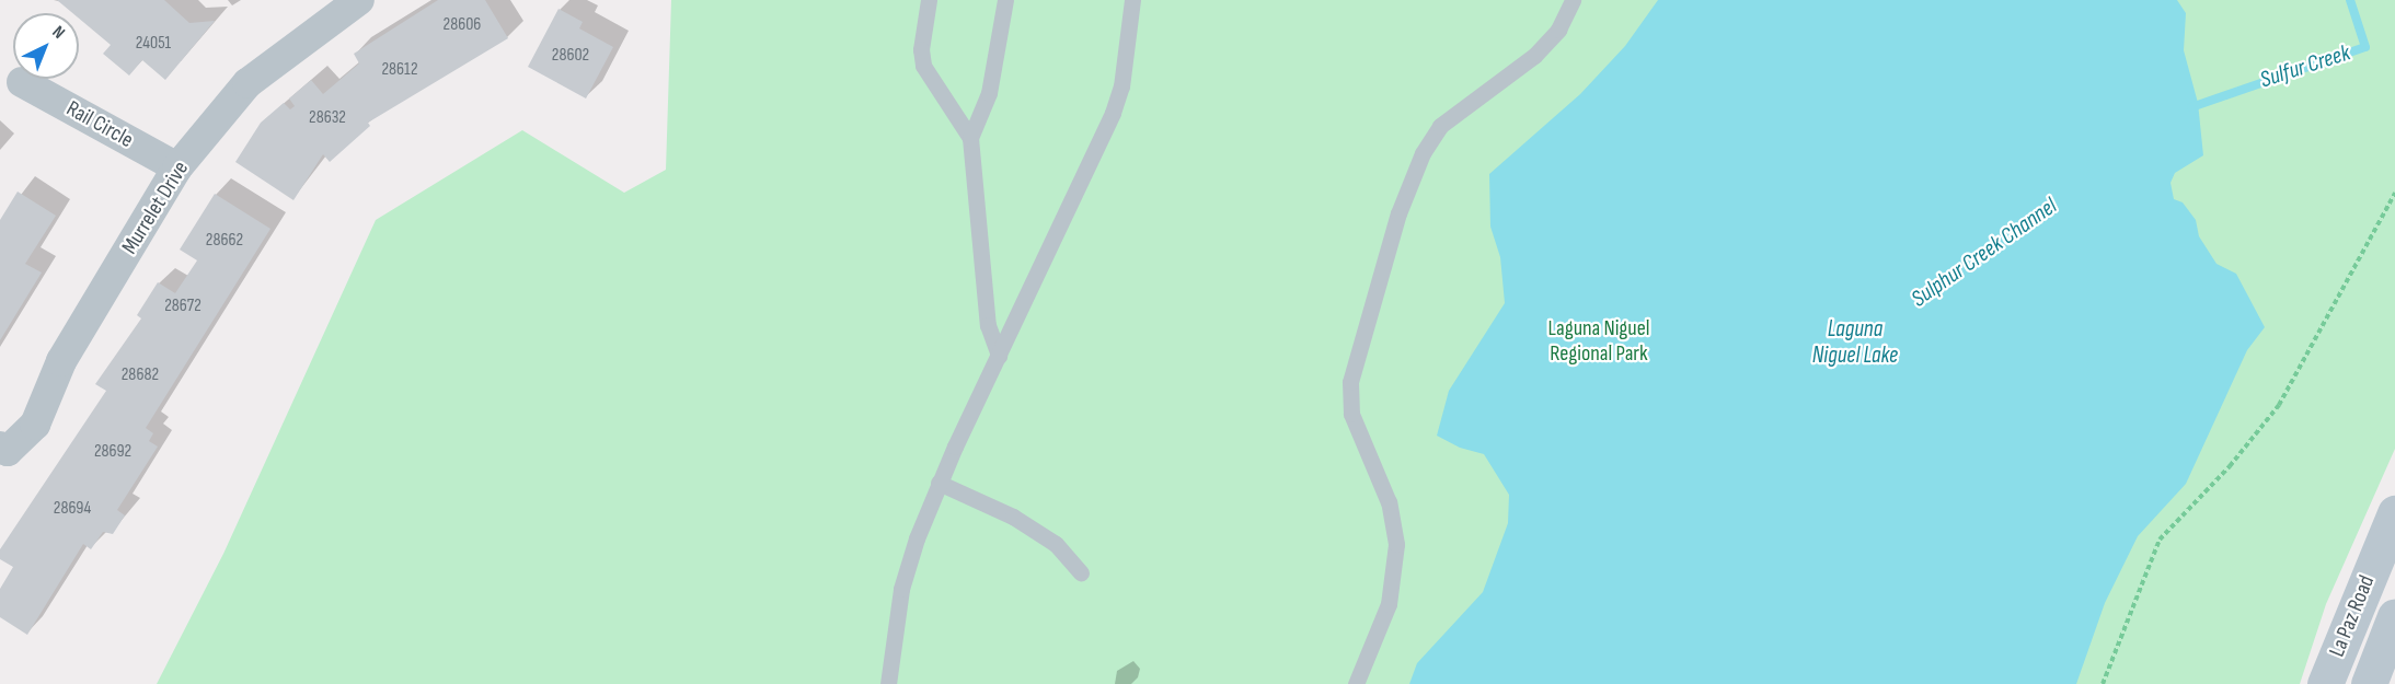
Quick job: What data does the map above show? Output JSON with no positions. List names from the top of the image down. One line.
{"streets":{"main road":["La Paz Road"],"street":["Rail Circle","Murrelet Drive"]},"crossings":[["Rail Circle","Murrelet Drive"]],"water":["Sulfur Creek","Sulphur Creek Channel","Laguna Niguel Lake"],"parks":["Laguna Niguel Regional Park"],"house_numbers":["28606","24051","28602","28612","28632","28662","28672","28682","28692","28694"],"north":"top right"}
